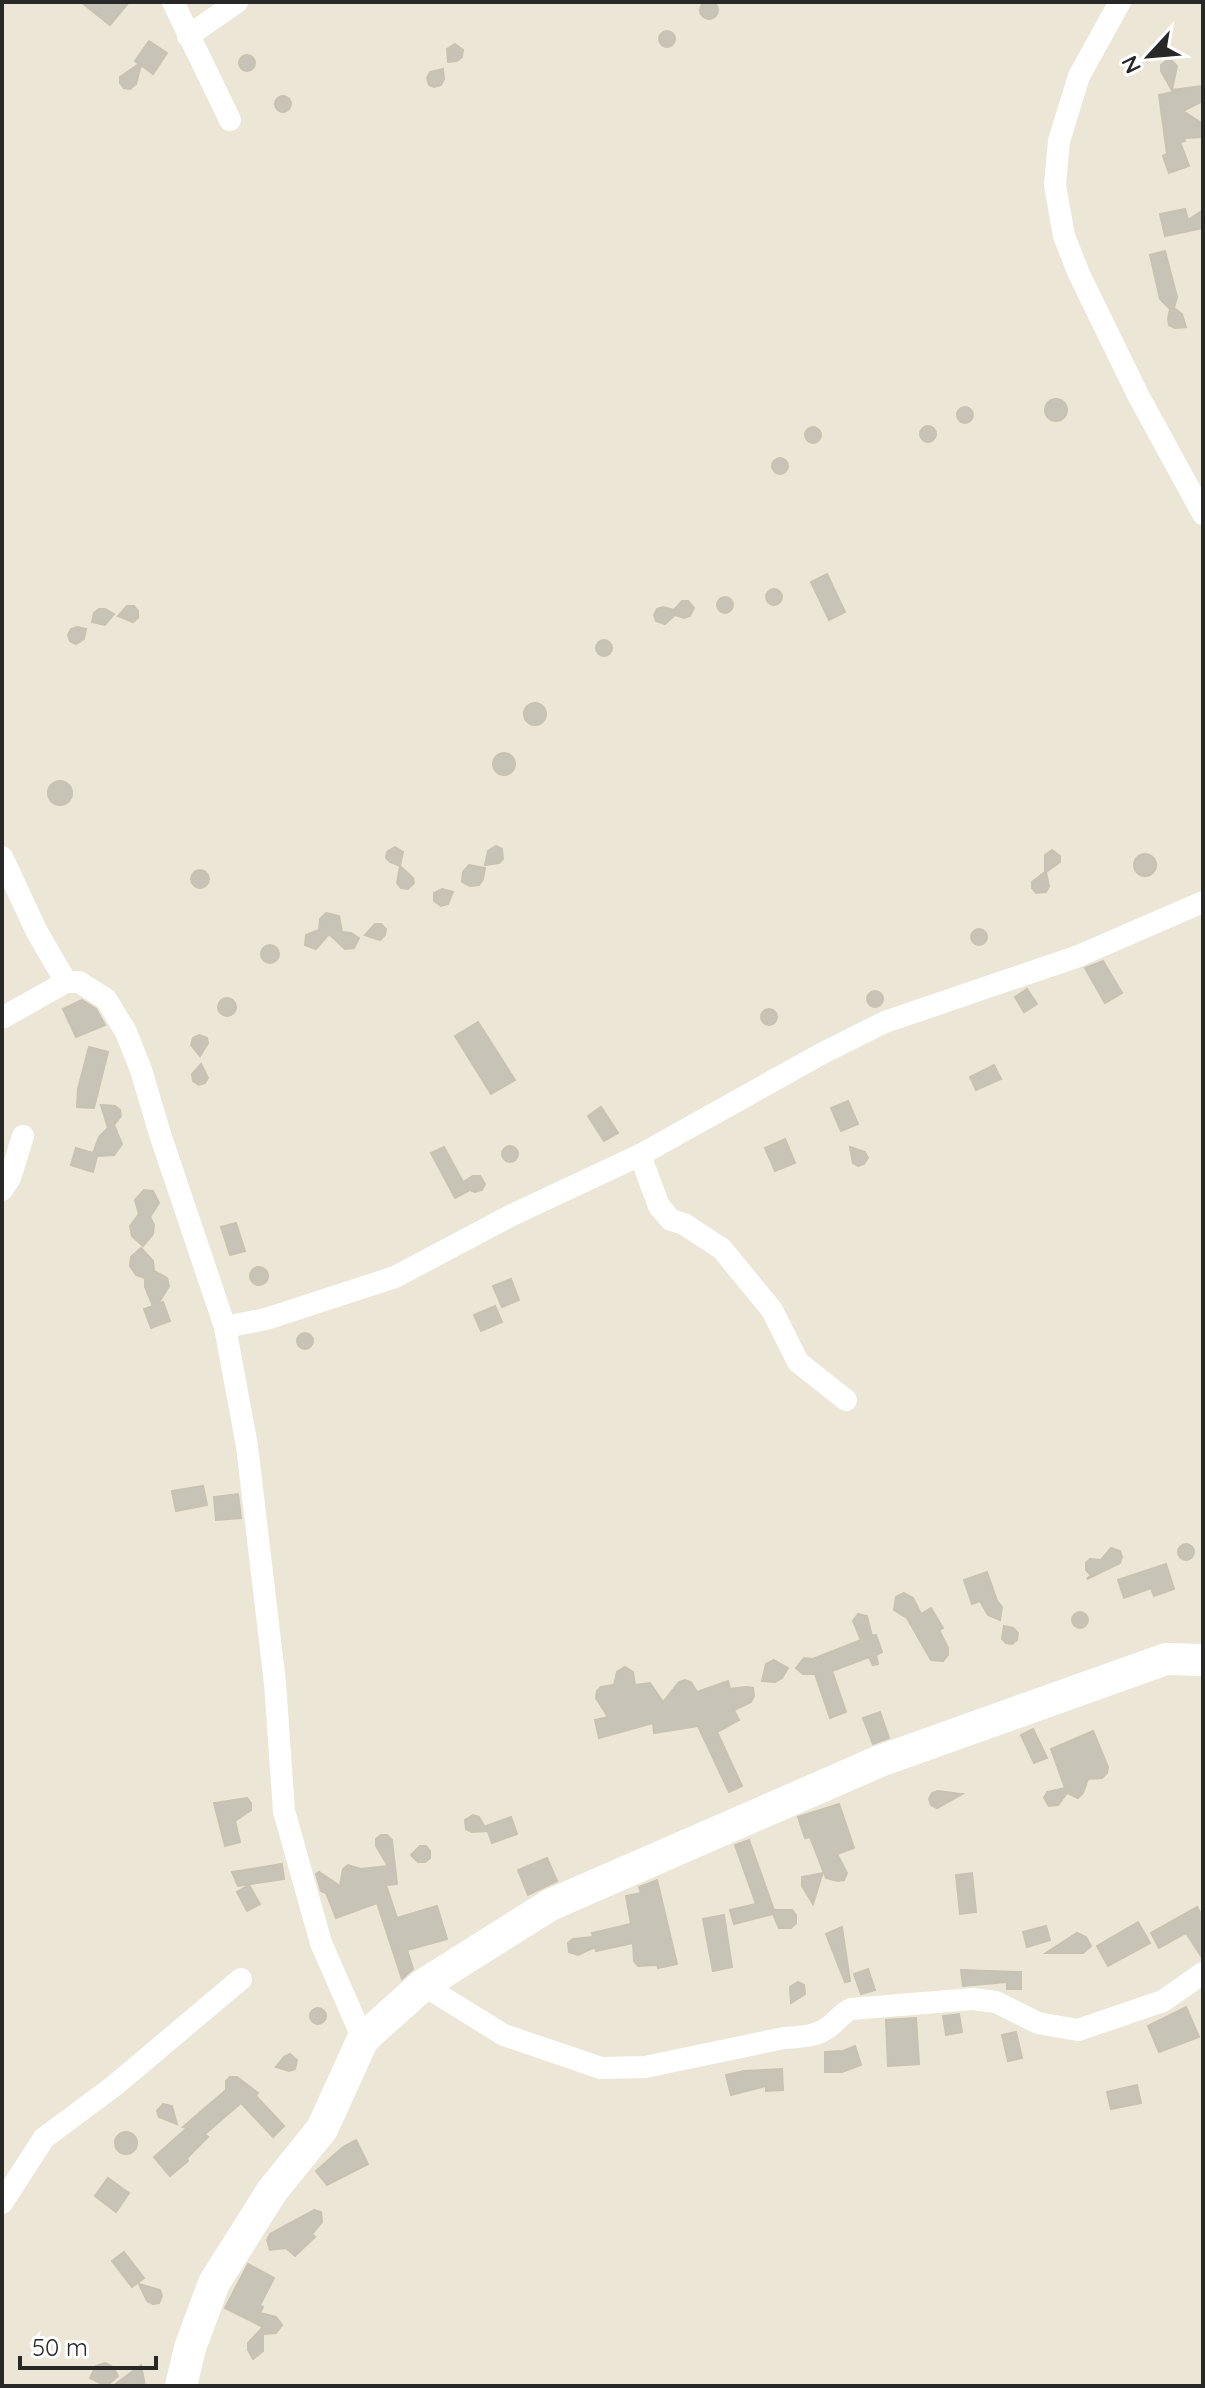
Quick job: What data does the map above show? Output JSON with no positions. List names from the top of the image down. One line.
{"scale_bar":"50 m","north":"bottom left"}
